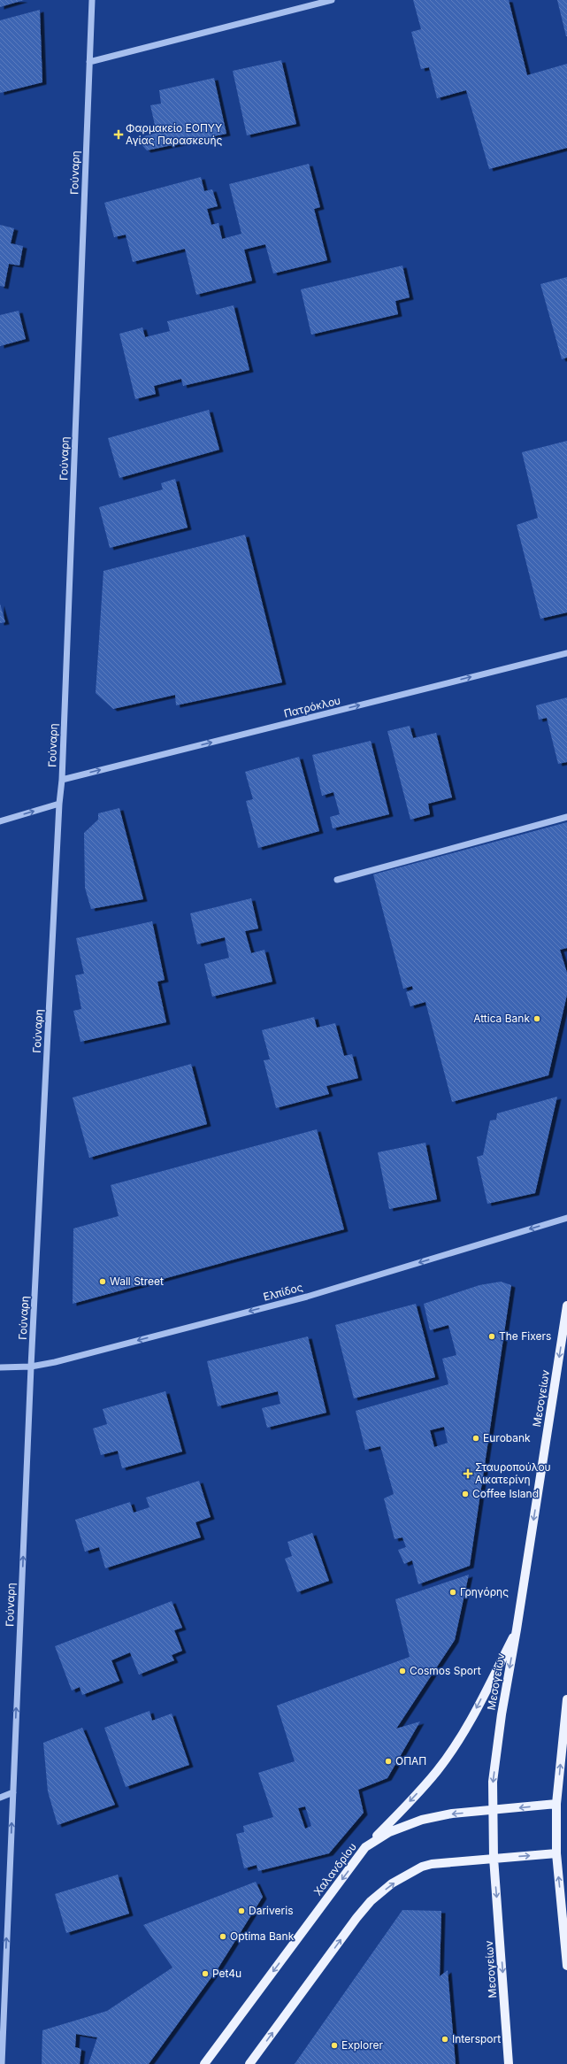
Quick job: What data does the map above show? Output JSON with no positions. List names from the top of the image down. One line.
{"streets":{"main road":["Μεσογείων","Χαλανδρίου"],"street":["Γούναρη","Πατρόκλου","Ελπίδος"]},"crossings":[["Γούναρη","Πατρόκλου"],["Γούναρη","Ελπίδος"],["Μεσογείων","Χαλανδρίου"]],"one_way":["Πατρόκλου","Ελπίδος"],"places":{"health":["Φαρμακείο ΕΟΠΥΥ Αγίας Παρασκευής","Σταυροπούλου Αικατερίνη"],"other":["Attica Bank","Wall Street","The Fixers","Eurobank","Coffee Island","Γρηγόρης","Cosmos Sport","ΟΠΑΠ","Dariveris","Optima Bank","Pet4u","Intersport","Explorer"]}}
